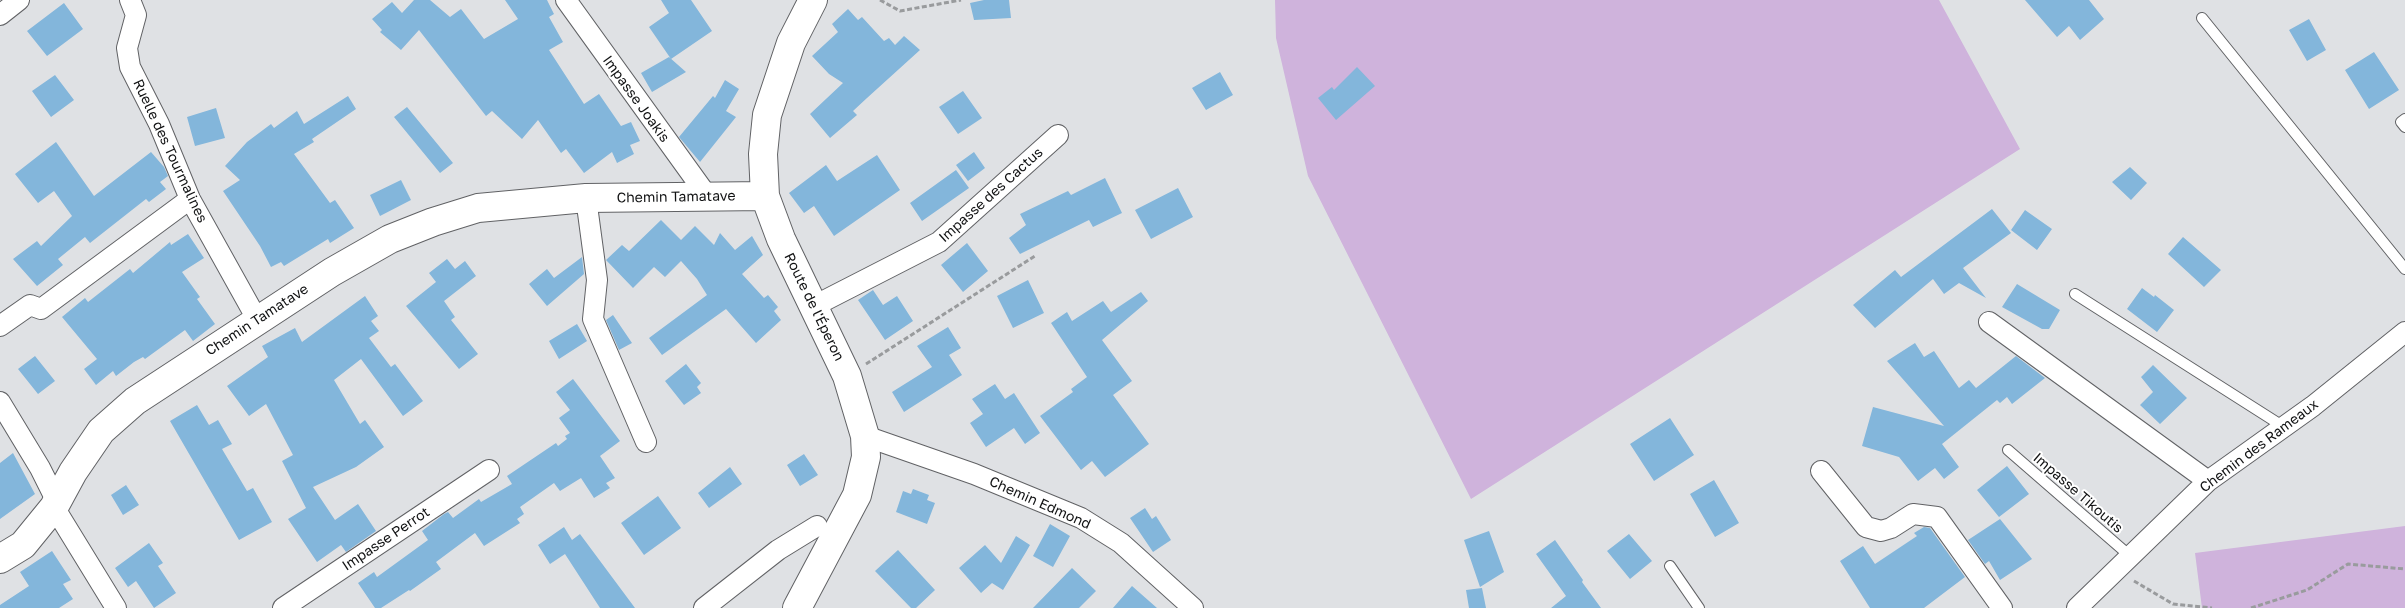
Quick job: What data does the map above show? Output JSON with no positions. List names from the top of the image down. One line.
{"streets":{"street":["Impasse Joakis","Ruelle des Tourmalines","Impasse des Cactus","Chemin Tamatave","Route de l'Éperon","Chemin des Rameaux","Chemin Edmond","Impasse Perrot"],"lane":["Impasse Tikoutis"]},"crossings":[["Impasse Joakis","Chemin Tamatave"],["Ruelle des Tourmalines","Chemin Tamatave"],["Impasse des Cactus","Route de l'Éperon"],["Chemin Tamatave","Route de l'Éperon"],["Route de l'Éperon","Chemin Edmond"],["Chemin des Rameaux","Impasse Tikoutis"]]}
